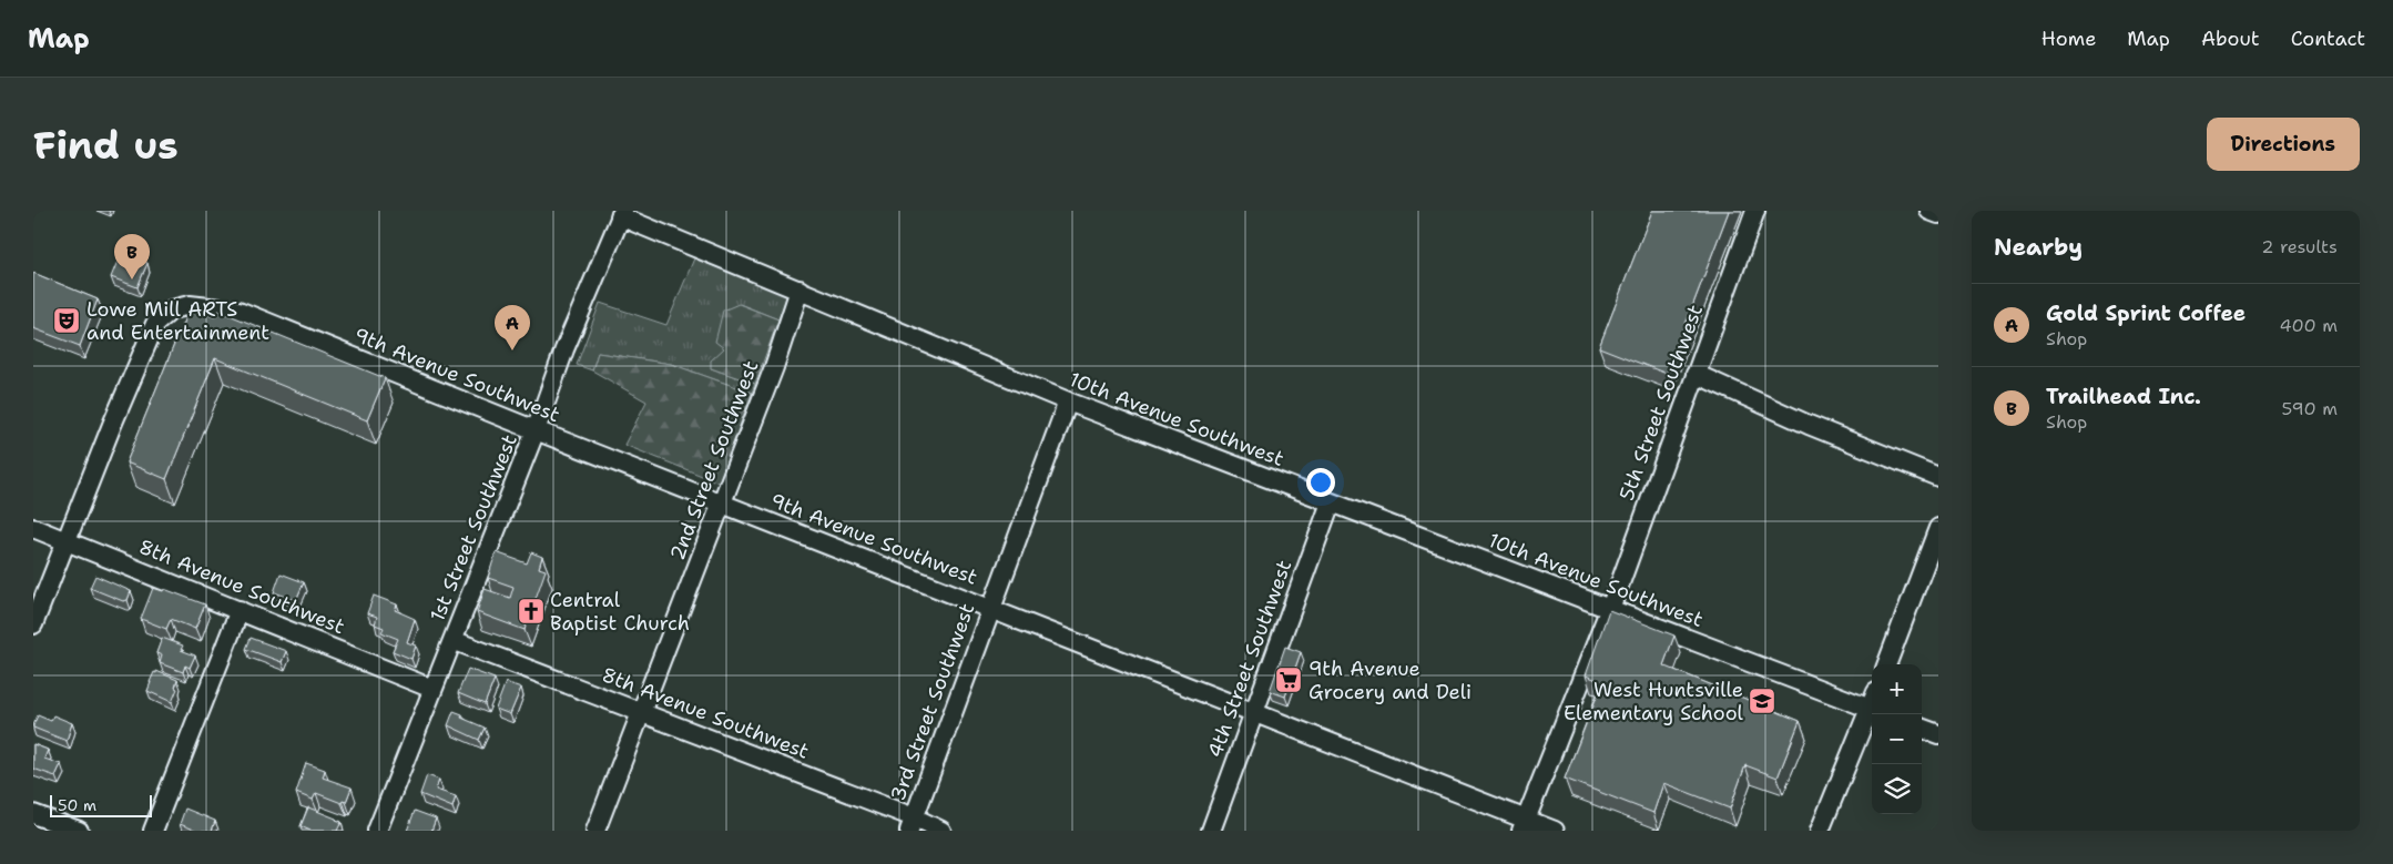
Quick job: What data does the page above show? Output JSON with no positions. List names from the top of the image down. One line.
{"streets":{"street":["9th Avenue Southwest","5th Street Southwest","10th Avenue Southwest","2nd Street Southwest","1st Street Southwest","8th Avenue Southwest","4th Street Southwest","3rd Street Southwest"]},"crossings":[["9th Avenue Southwest","5th Street Southwest"],["9th Avenue Southwest","2nd Street Southwest"],["9th Avenue Southwest","1st Street Southwest"],["9th Avenue Southwest","8th Avenue Southwest"],["9th Avenue Southwest","4th Street Southwest"],["9th Avenue Southwest","3rd Street Southwest"],["5th Street Southwest","10th Avenue Southwest"],["10th Avenue Southwest","2nd Street Southwest"],["10th Avenue Southwest","1st Street Southwest"],["10th Avenue Southwest","4th Street Southwest"],["10th Avenue Southwest","3rd Street Southwest"],["2nd Street Southwest","8th Avenue Southwest"],["1st Street Southwest","8th Avenue Southwest"],["8th Avenue Southwest","3rd Street Southwest"]],"places":{"theatre":["Lowe Mill ARTS and Entertainment"],"church":["Central Baptist Church"],"supermarket":["9th Avenue Grocery and Deli"],"school or university":["West Huntsville Elementary School"]},"scale_bar":"50 m","page":{"header":"Map","nav":["Home","Map","About","Contact"],"buttons":"Directions","title":"Find us","heading":["Nearby","2 results"],"pins":["B","A"],"list":[{"mark":"A","name":"Gold Sprint Coffee","note":"Shop","value":"400 m"},{"mark":"B","name":"Trailhead Inc.","note":"Shop","value":"590 m"}],"map_buttons":["+","−"],"scale":"50 m"}}
